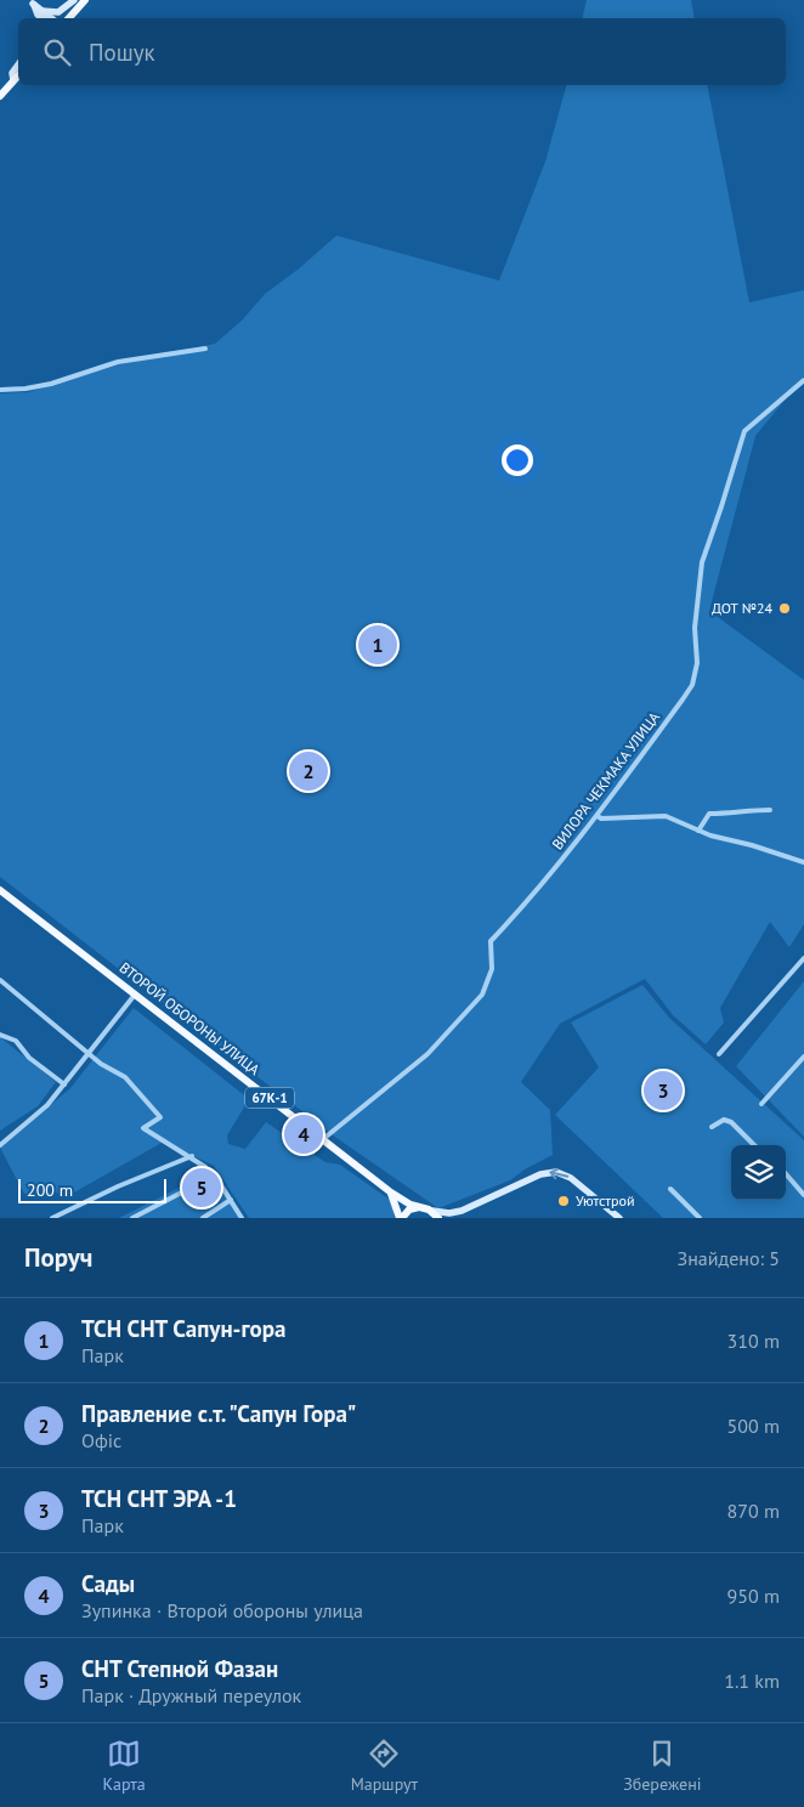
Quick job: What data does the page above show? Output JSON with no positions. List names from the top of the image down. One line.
{"streets":{"main road":["ВТОРОЙ ОБОРОНЫ УЛИЦА","67К-1"],"street":["ВИЛОРА ЧЕКМАКА УЛИЦА"]},"crossings":[["ВИЛОРА ЧЕКМАКА УЛИЦА","ВТОРОЙ ОБОРОНЫ УЛИЦА"],["ВТОРОЙ ОБОРОНЫ УЛИЦА","67К-1"]],"places":["ДОТ №24","Уютстрой"],"scale_bar":"200 m","page":{"search":"Пошук","pins":["1","2","3","4","5"],"scale":"200 m","heading":["Поруч","Знайдено: 5"],"list":[{"mark":"1","name":"ТСН СНТ Сапун-гора","note":"Парк","value":"310 m"},{"mark":"2","name":"Правление с.т. \"Сапун Гора\"","note":"Офіс","value":"500 m"},{"mark":"3","name":"ТСН СНТ ЭРА -1","note":"Парк","value":"870 m"},{"mark":"4","name":"Сады","note":"Зупинка · Второй обороны улица","value":"950 m"},{"mark":"5","name":"СНТ Степной Фазан","note":"Парк · Дружный переулок","value":"1.1 km"}],"nav":["Карта","Маршрут","Збережені"]}}
